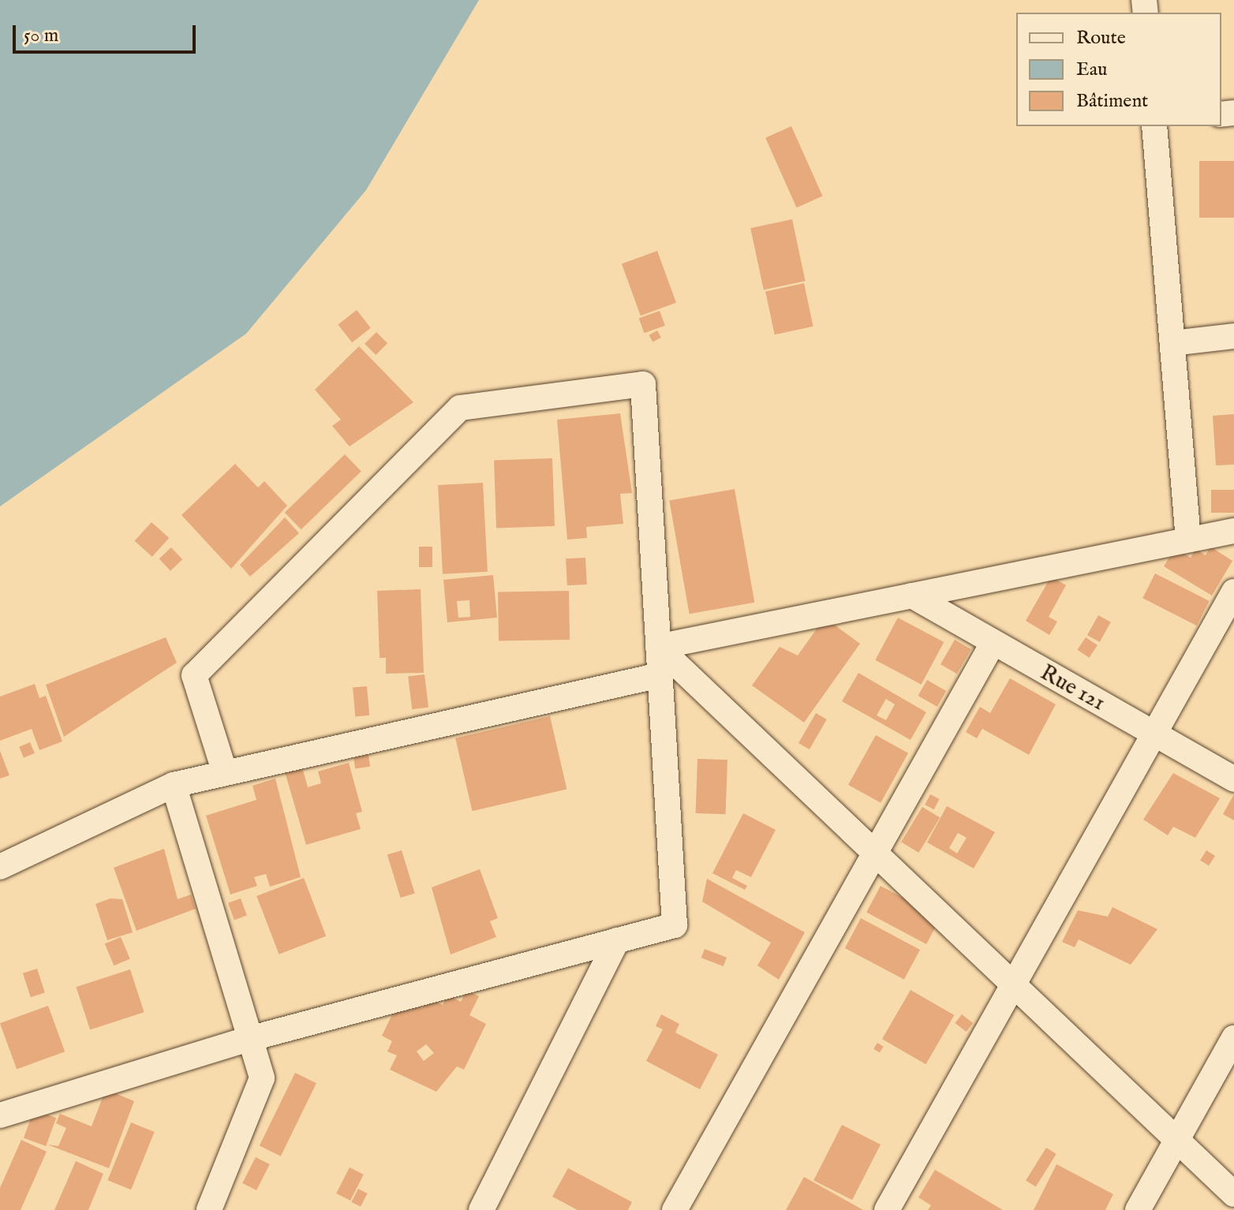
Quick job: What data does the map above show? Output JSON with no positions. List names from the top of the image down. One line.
{"streets":{"street":["Rue 121"]},"legend":["Route","Eau","Bâtiment"],"scale_bar":"50 m"}
